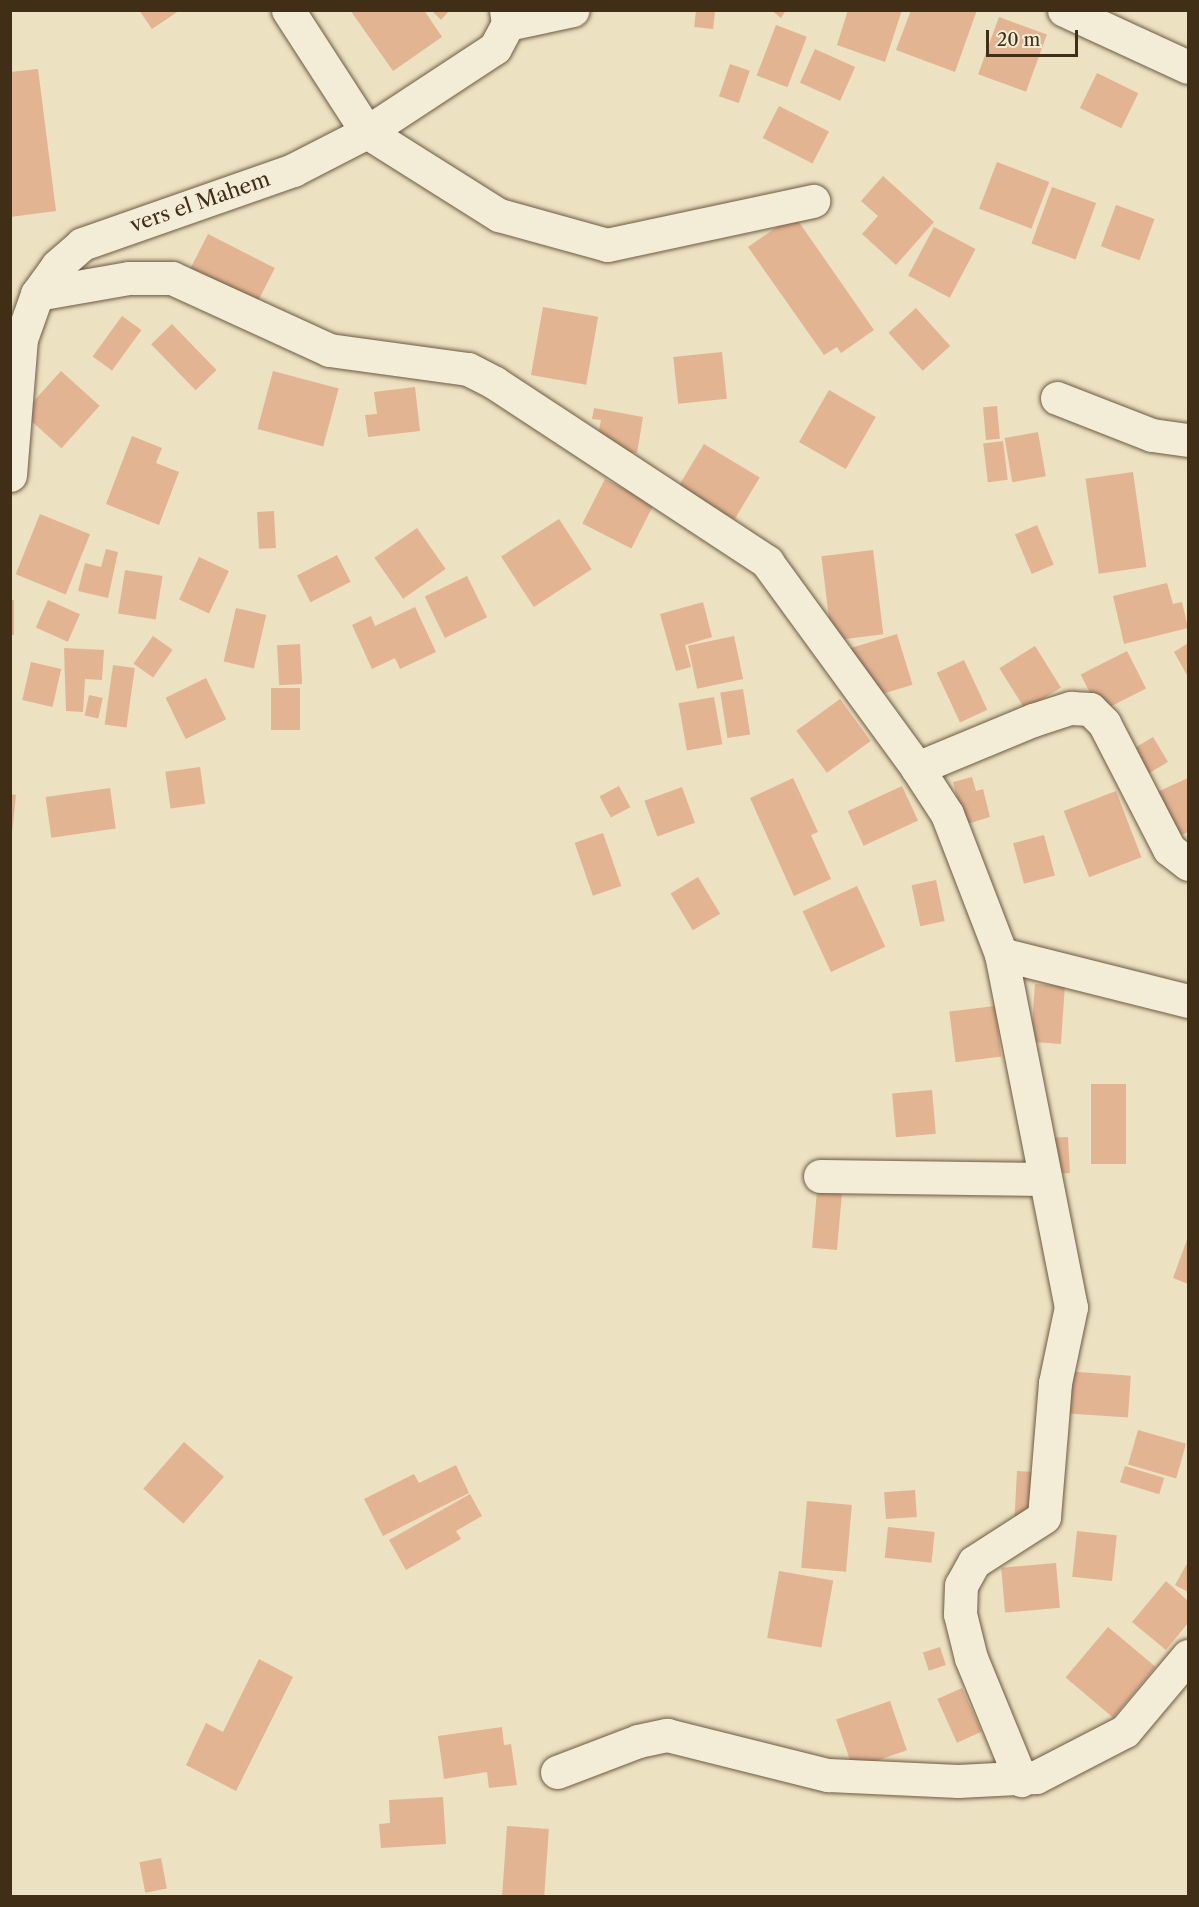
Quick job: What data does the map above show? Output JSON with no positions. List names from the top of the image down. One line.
{"streets":{"street":["vers el Mahem"]},"scale_bar":"20 m"}
